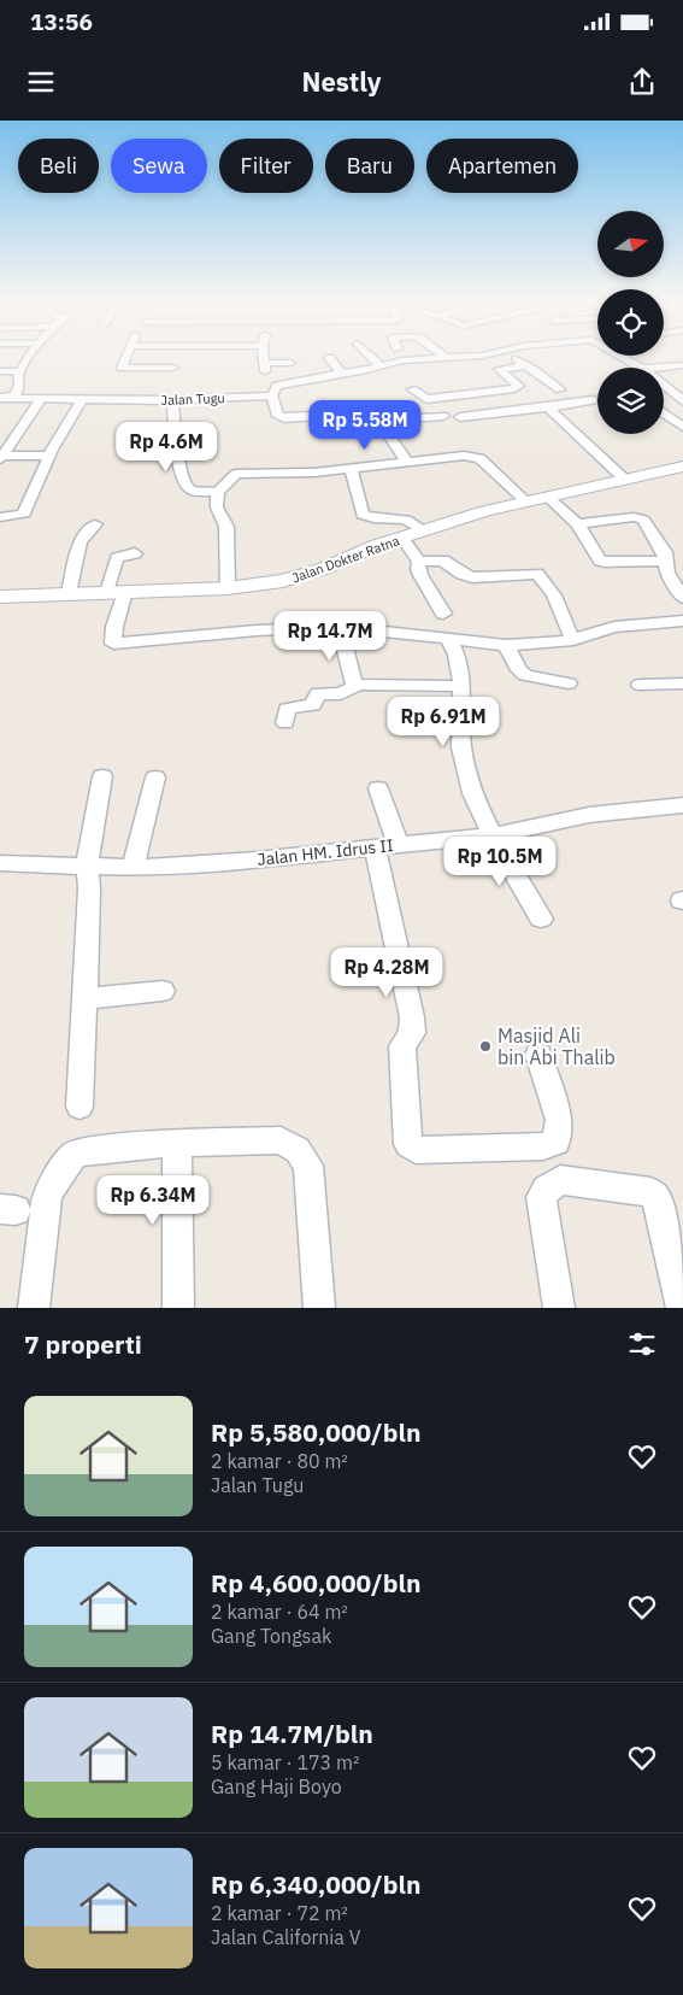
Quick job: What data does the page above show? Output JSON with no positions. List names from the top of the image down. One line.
{"streets":{"street":["Jalan Tugu","Jalan Dokter Ratna","Jalan HM. Idrus II"]},"places":["Masjid Ali bin Abi Thalib"],"north":"right","page":{"status":"13:56","header":"Nestly","chip":["Beli","Sewa","Filter","Baru","Apartemen"],"price":["Rp 5.58M","Rp 4.6M","Rp 14.7M","Rp 6.91M","Rp 10.5M","Rp 4.28M","Rp 6.34M"],"heading":"7 properti","list":[{"name":"Rp 5,580,000/bln","note":"2 kamar · 80 m² · Jalan Tugu"},{"name":"Rp 4,600,000/bln","note":"2 kamar · 64 m² · Gang Tongsak"},{"name":"Rp 14.7M/bln","note":"5 kamar · 173 m² · Gang Haji Boyo"},{"name":"Rp 6,340,000/bln","note":"2 kamar · 72 m² · Jalan California V"}]}}
